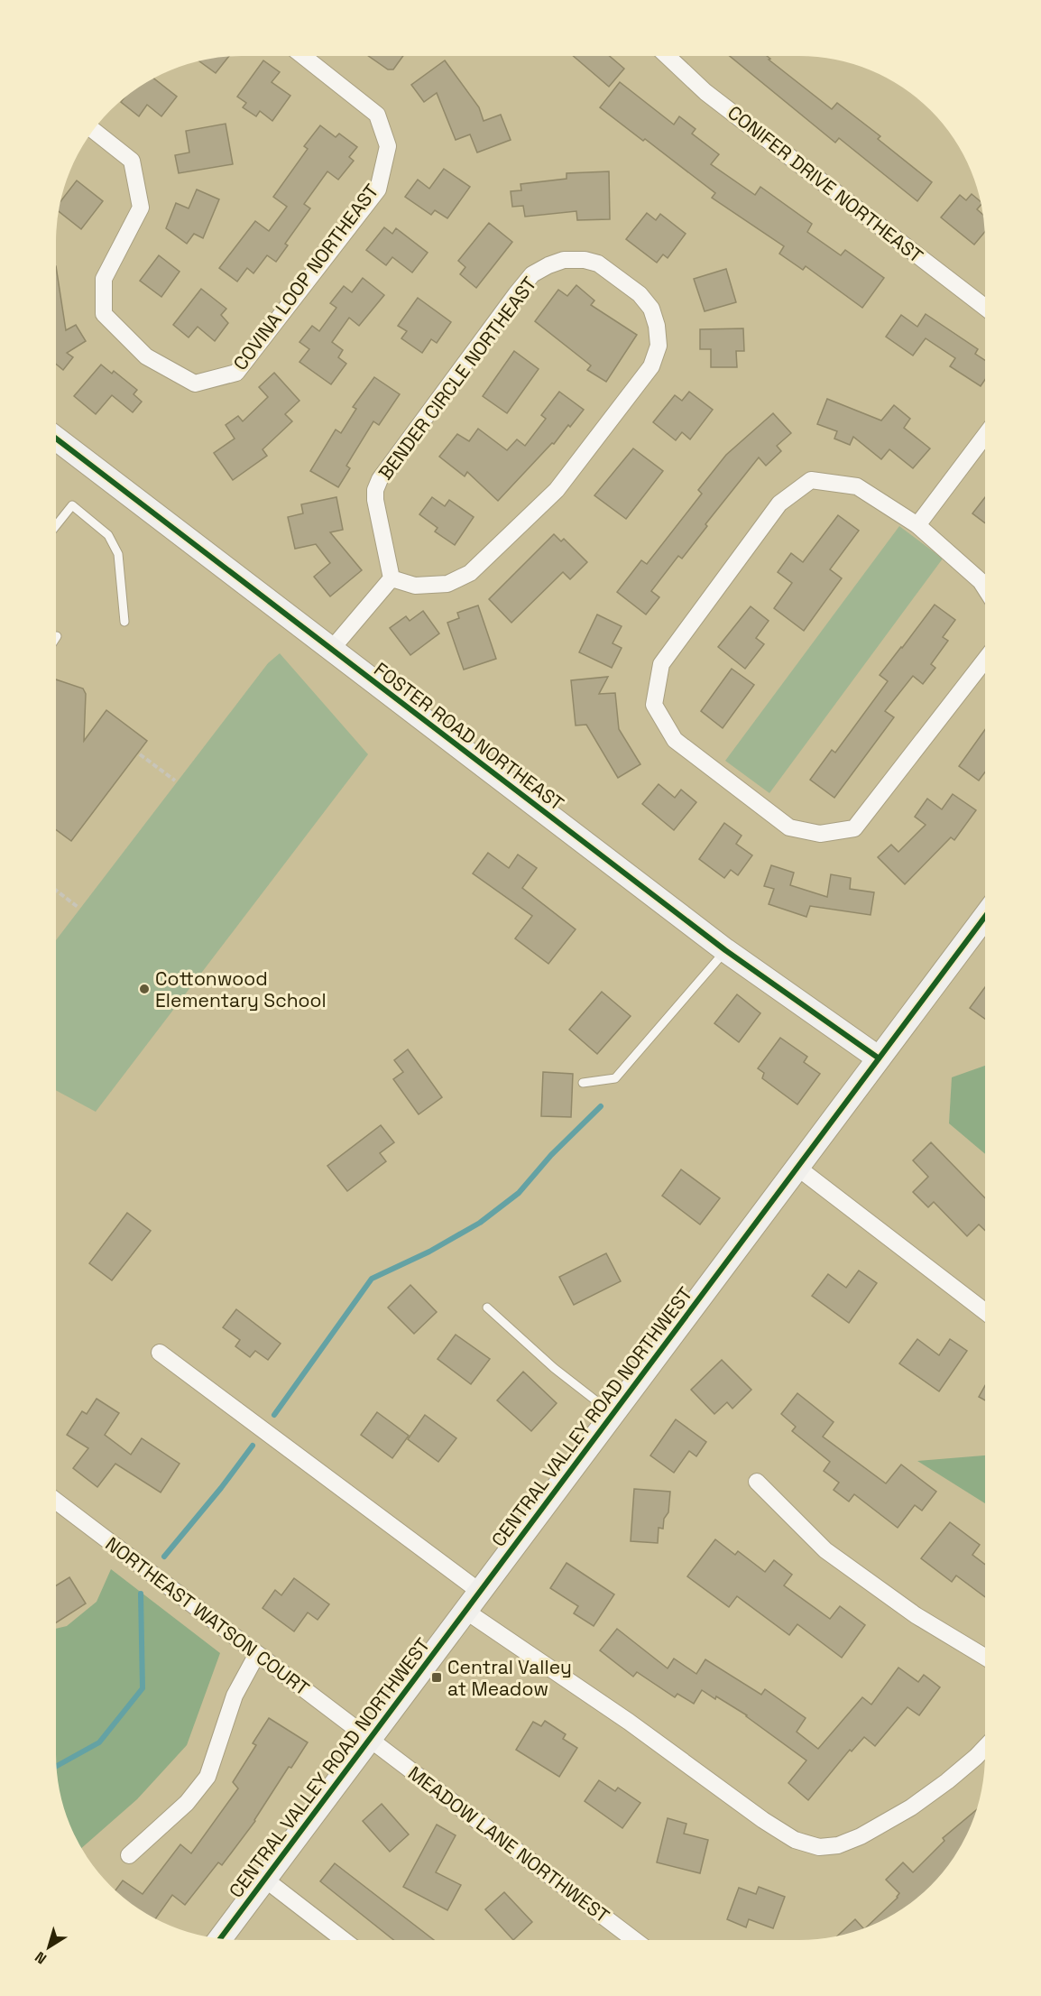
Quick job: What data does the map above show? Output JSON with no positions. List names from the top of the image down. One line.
{"streets":{"main road":["FOSTER ROAD NORTHEAST","CENTRAL VALLEY ROAD NORTHWEST"],"street":["CONIFER DRIVE NORTHEAST","COVINA LOOP NORTHEAST","BENDER CIRCLE NORTHEAST","NORTHEAST WATSON COURT","MEADOW LANE NORTHWEST"]},"crossings":[["FOSTER ROAD NORTHEAST","CENTRAL VALLEY ROAD NORTHWEST"],["CENTRAL VALLEY ROAD NORTHWEST","NORTHEAST WATSON COURT"],["CENTRAL VALLEY ROAD NORTHWEST","MEADOW LANE NORTHWEST"],["NORTHEAST WATSON COURT","MEADOW LANE NORTHWEST"]],"places":{"other":["Cottonwood Elementary School"],"transit":["Central Valley at Meadow"]},"north":"bottom left"}
